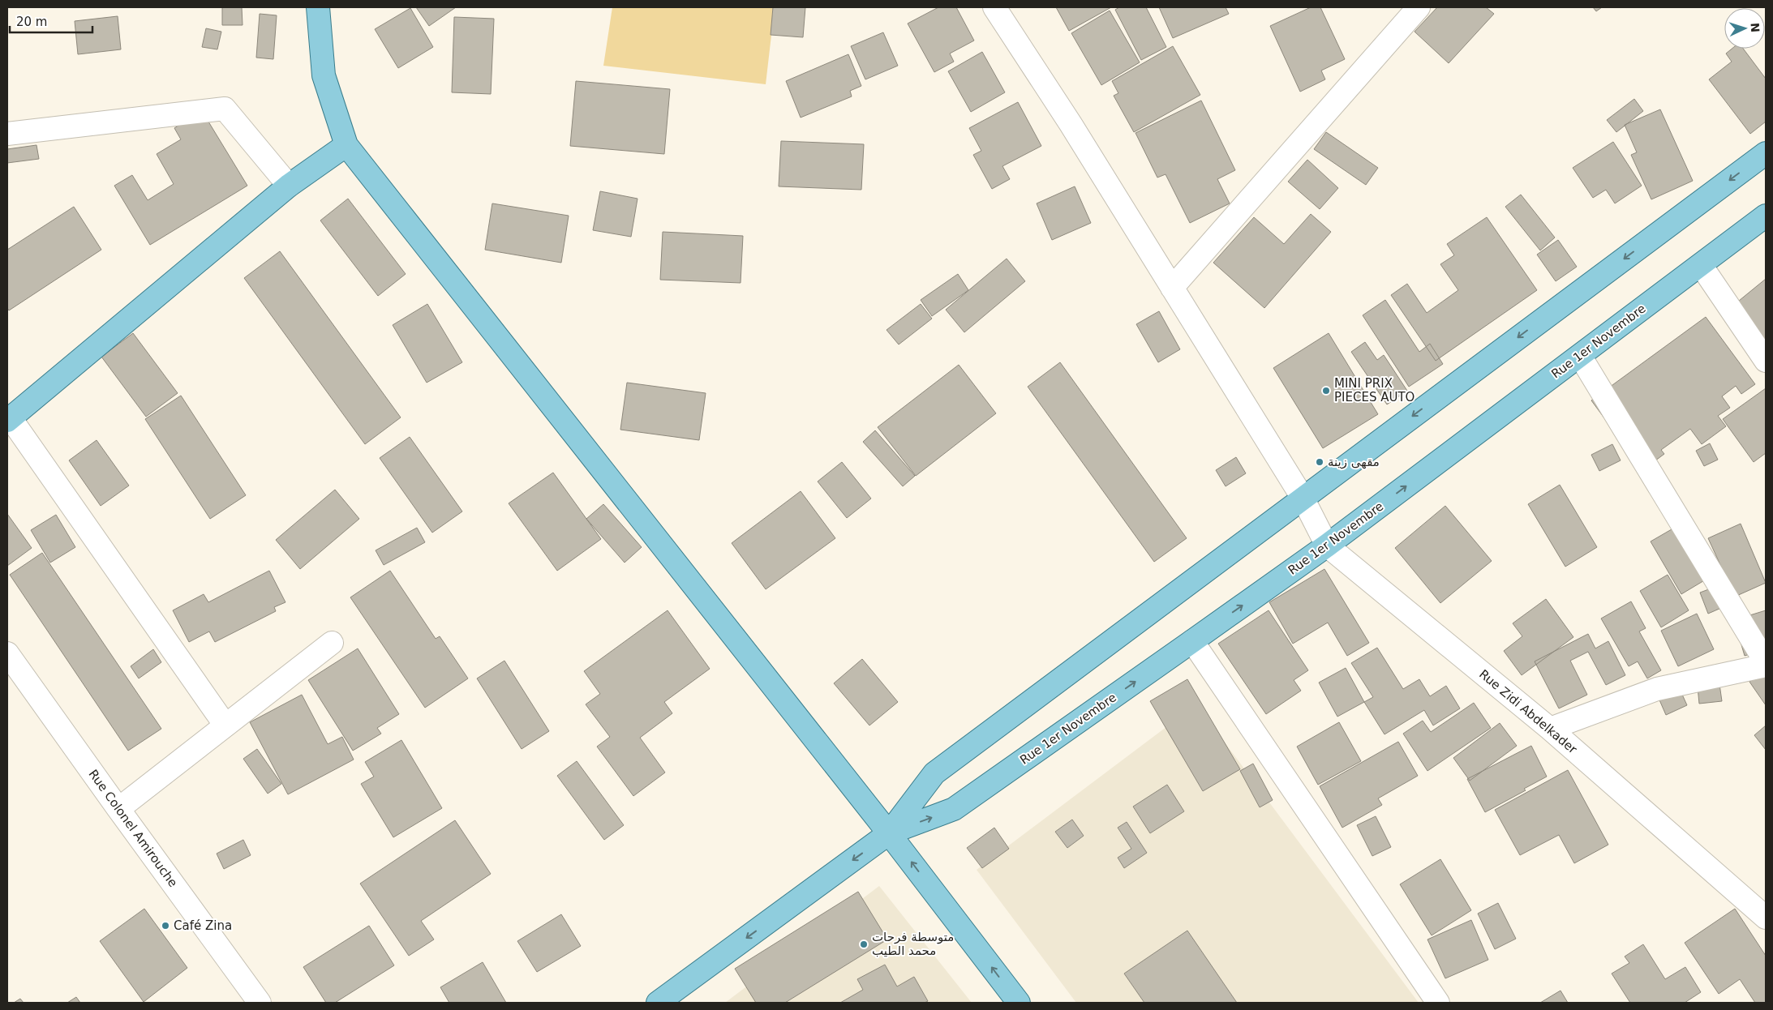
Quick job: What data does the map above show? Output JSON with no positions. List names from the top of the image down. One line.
{"streets":{"main road":["Rue 1er Novembre"],"street":["Rue Zidi Abdelkader","Rue Colonel Amirouche"]},"crossings":[["Rue 1er Novembre","Rue Zidi Abdelkader"]],"places":["MINI PRIX PIECES AUTO","مقهى زينة","Café Zina","متوسطة فرحات محمد الطيب"],"scale_bar":"20 m","north":"right"}
